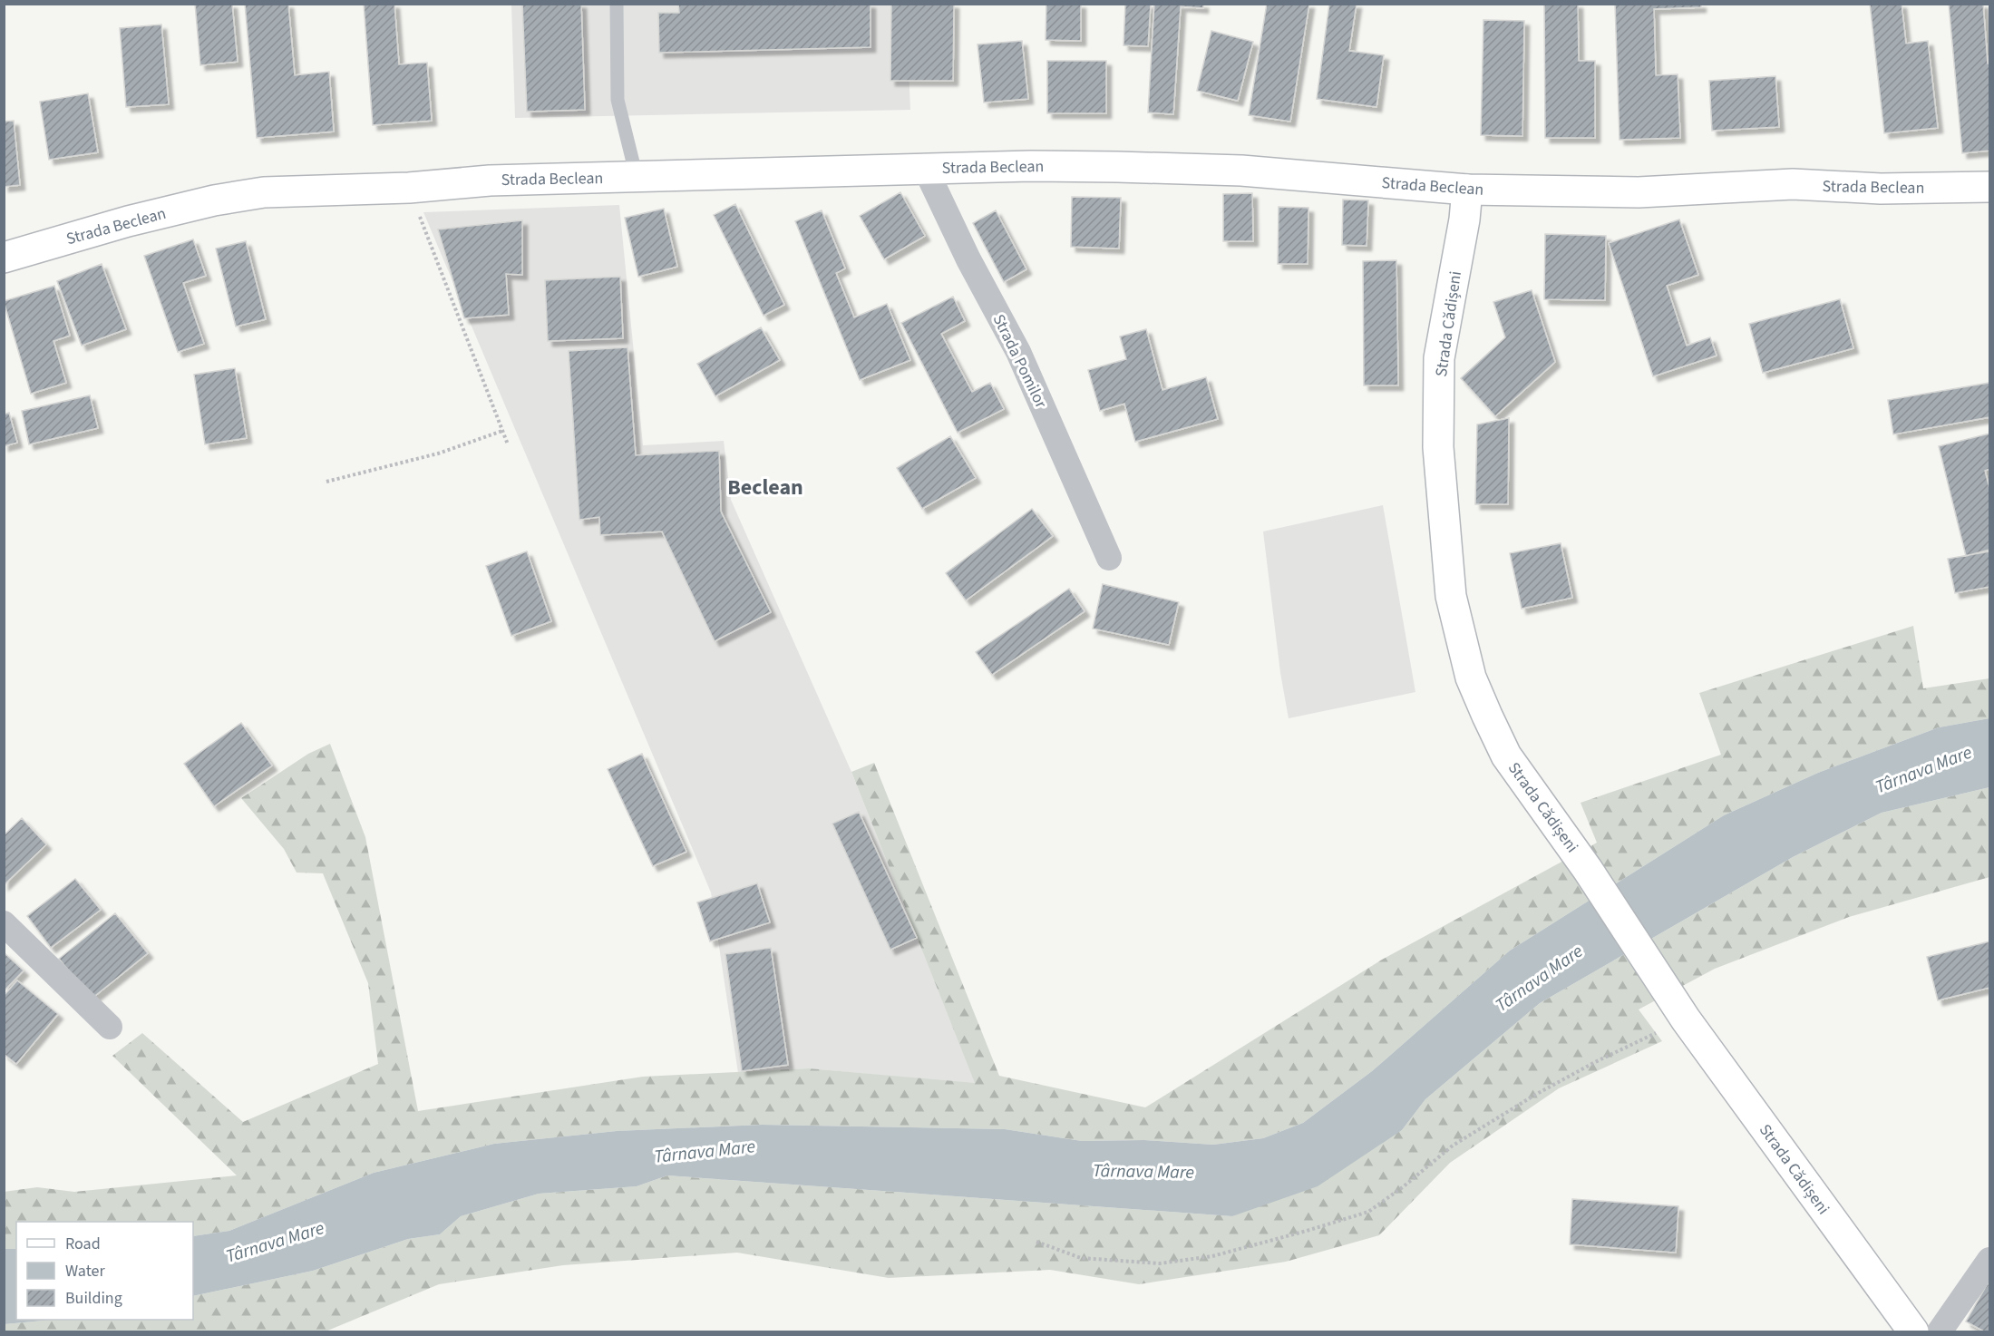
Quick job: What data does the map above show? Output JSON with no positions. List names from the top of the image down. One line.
{"streets":{"main road":["Strada Beclean","Strada Cădișeni"],"street":["Strada Pomilor"]},"crossings":[["Strada Beclean","Strada Cădișeni"],["Strada Beclean","Strada Pomilor"]],"districts":["Beclean"],"water":["Târnava Mare"],"legend":["Road","Water","Building"]}
